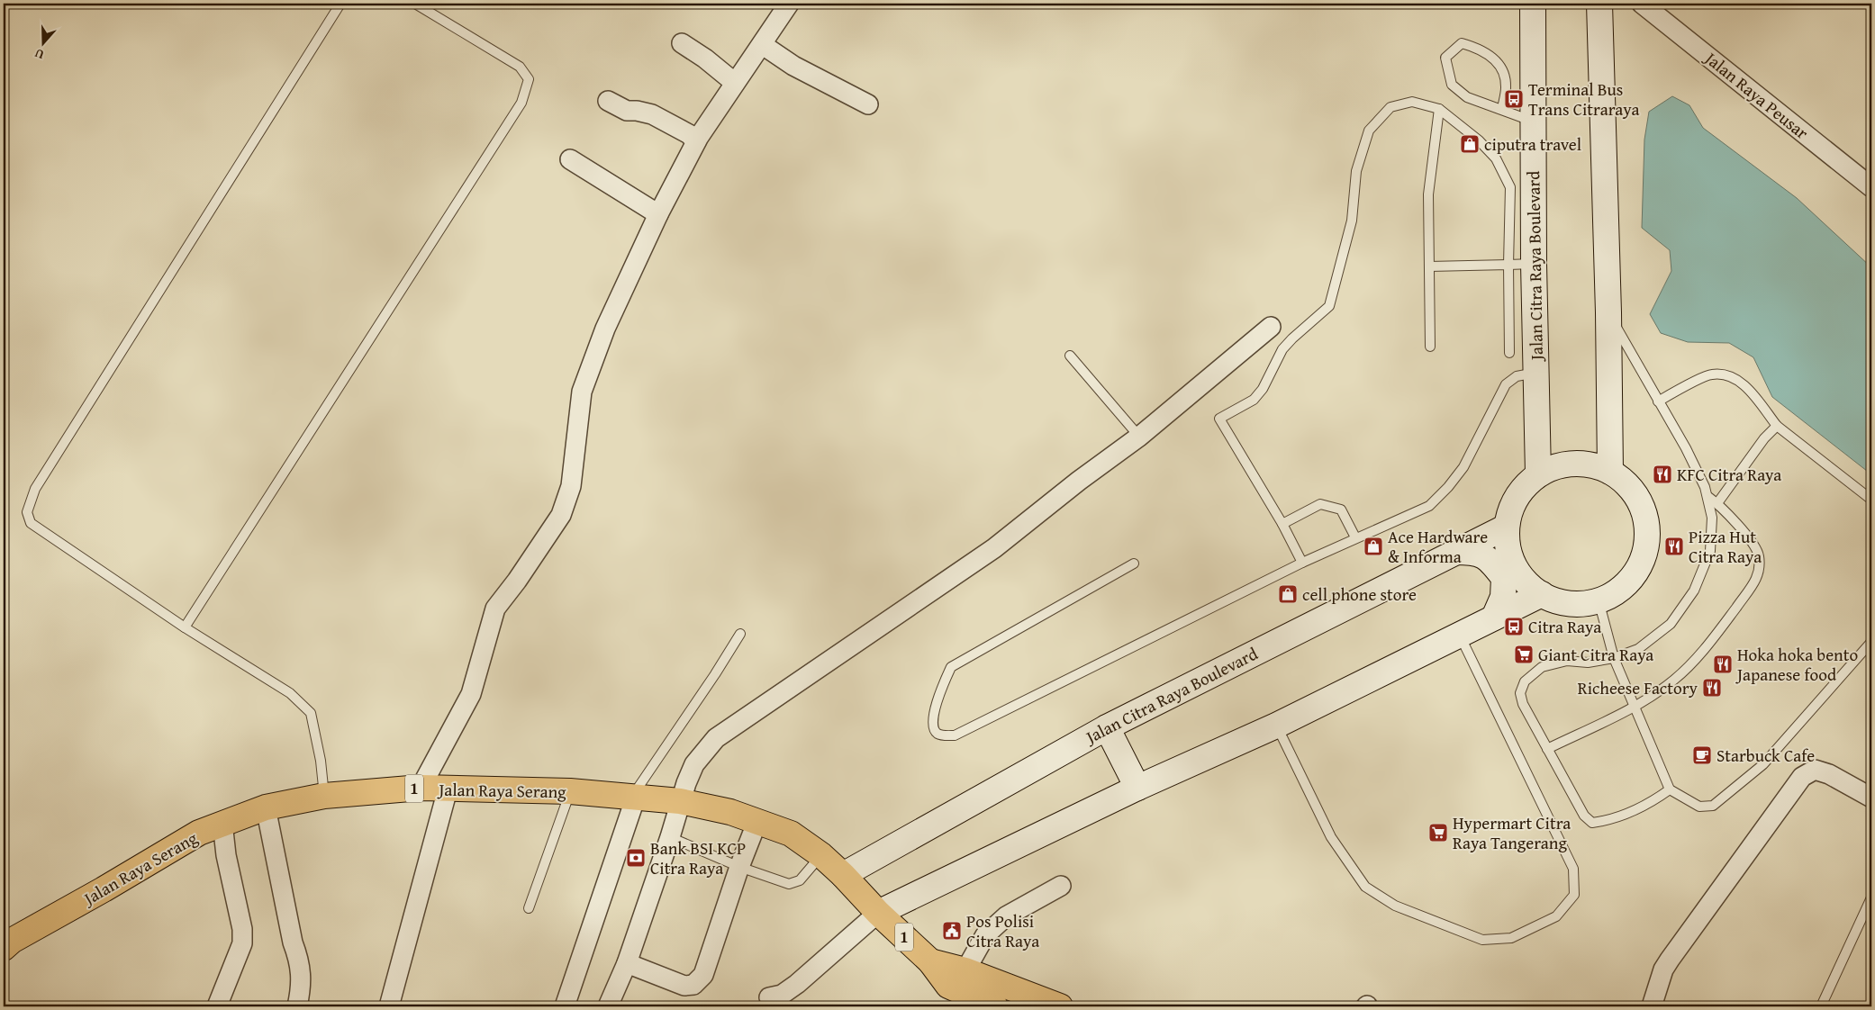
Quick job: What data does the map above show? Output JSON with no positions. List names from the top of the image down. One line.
{"streets":{"highway":["1","Jalan Raya Serang"],"main road":["Jalan Citra Raya Boulevard"],"street":["Jalan Raya Peusar"]},"crossings":[["Jalan Citra Raya Boulevard","Jalan Raya Serang"]],"places":{"bus stop":["Terminal Bus Trans Citraraya","Citra Raya"],"shop":["ciputra travel","Ace Hardware & Informa","cell phone store"],"restaurant":["KFC Citra Raya","Pizza Hut Citra Raya","Hoka hoka bento Japanese food","Richeese Factory"],"supermarket":["Giant Citra Raya","Hypermart Citra Raya Tangerang"],"cafe":["Starbuck Cafe"],"bank":["Bank BSI KCP Citra Raya"],"public building":["Pos Polisi Citra Raya"]},"north":"bottom"}
